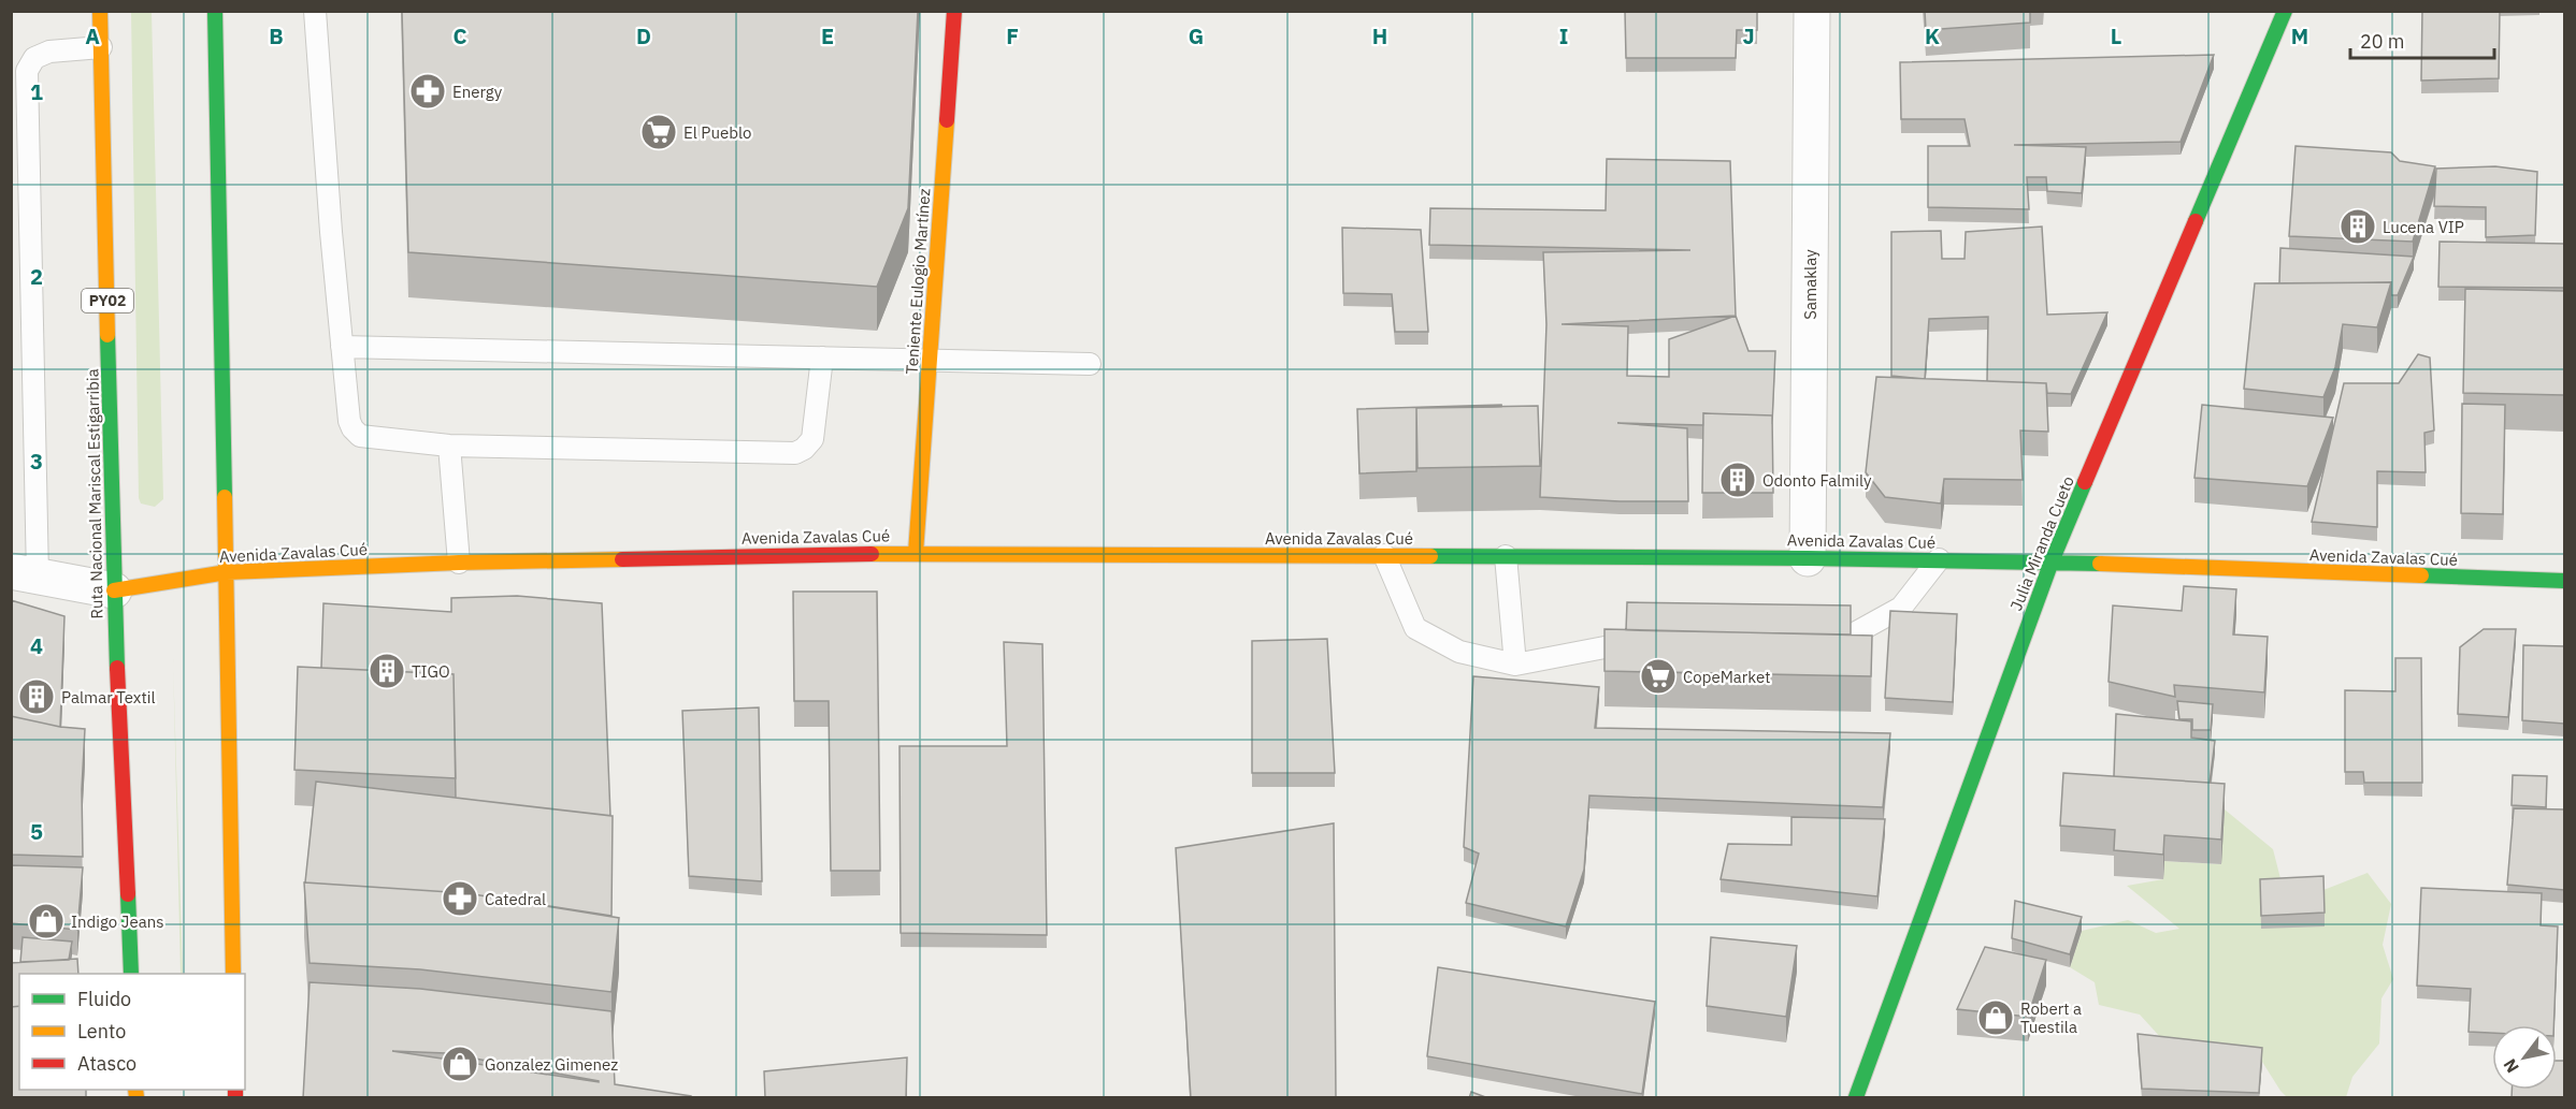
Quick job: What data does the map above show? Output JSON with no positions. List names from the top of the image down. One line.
{"streets":{"main road":["Teniente Eulogio Martínez","PY02","Ruta Nacional Mariscal Estigarribia","Avenida Zavalas Cué","Julia Miranda Cueto"],"street":["Samaklay"]},"crossings":[["Teniente Eulogio Martínez","Avenida Zavalas Cué"],["Samaklay","Avenida Zavalas Cué"],["Ruta Nacional Mariscal Estigarribia","Avenida Zavalas Cué"],["Avenida Zavalas Cué","Julia Miranda Cueto"]],"places":{"pharmacy":["Energy","Catedral"],"supermarket":["El Pueblo","CopeMarket"],"building":["Lucena VIP","Odonto Falmily","TIGO","Palmar Textil"],"shop":["Indigo Jeans","Robert a Tuestila","Gonzalez Gimenez"]},"legend":["Fluido","Lento","Atasco"],"scale_bar":"20 m","north":"bottom left","grid":{"columns":["A","B","C","D","E","F","G","H","I","J","K","L","M"],"rows":["1","2","3","4","5"]}}
